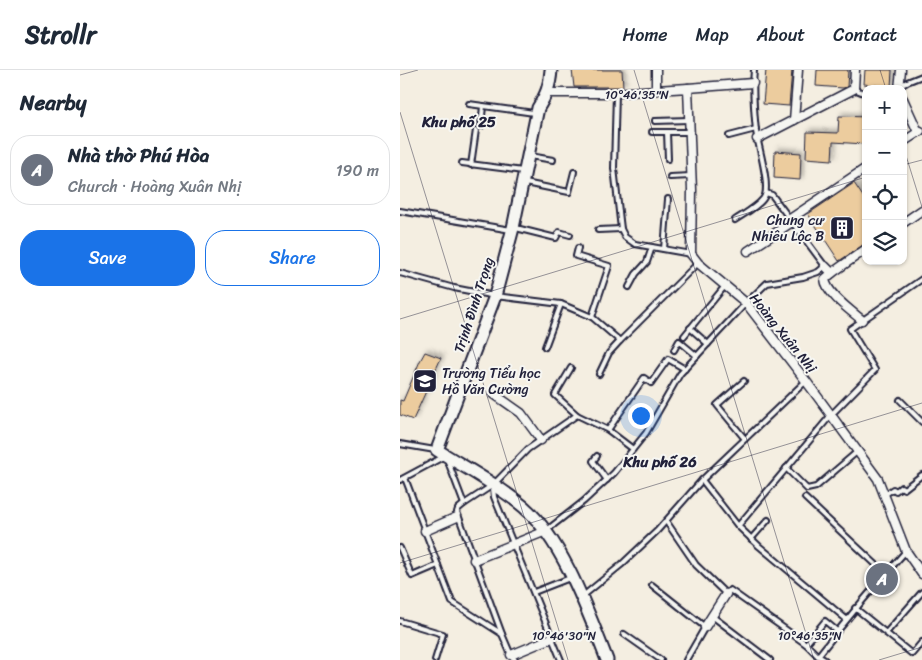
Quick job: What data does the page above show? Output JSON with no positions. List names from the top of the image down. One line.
{"streets":{"street":["Trịnh Đình Trọng","Hoàng Xuân Nhị"]},"districts":["Khu phố 25","Khu phố 26"],"places":{"building":["Chung cư Nhiêu Lộc B"],"school or university":["Trường Tiểu học Hồ Văn Cường"]},"page":{"header":"Strollr","nav":["Home","Map","About","Contact"],"heading":"Nearby","map_buttons":["+","−"],"list":[{"mark":"A","name":"Nhà thờ Phú Hòa","note":"Church · Hoàng Xuân Nhị","value":"190 m"}],"buttons":["Save","Share"],"pins":"A"},"coordinates":["10°46'35\"N","10°46'30\"N"]}
